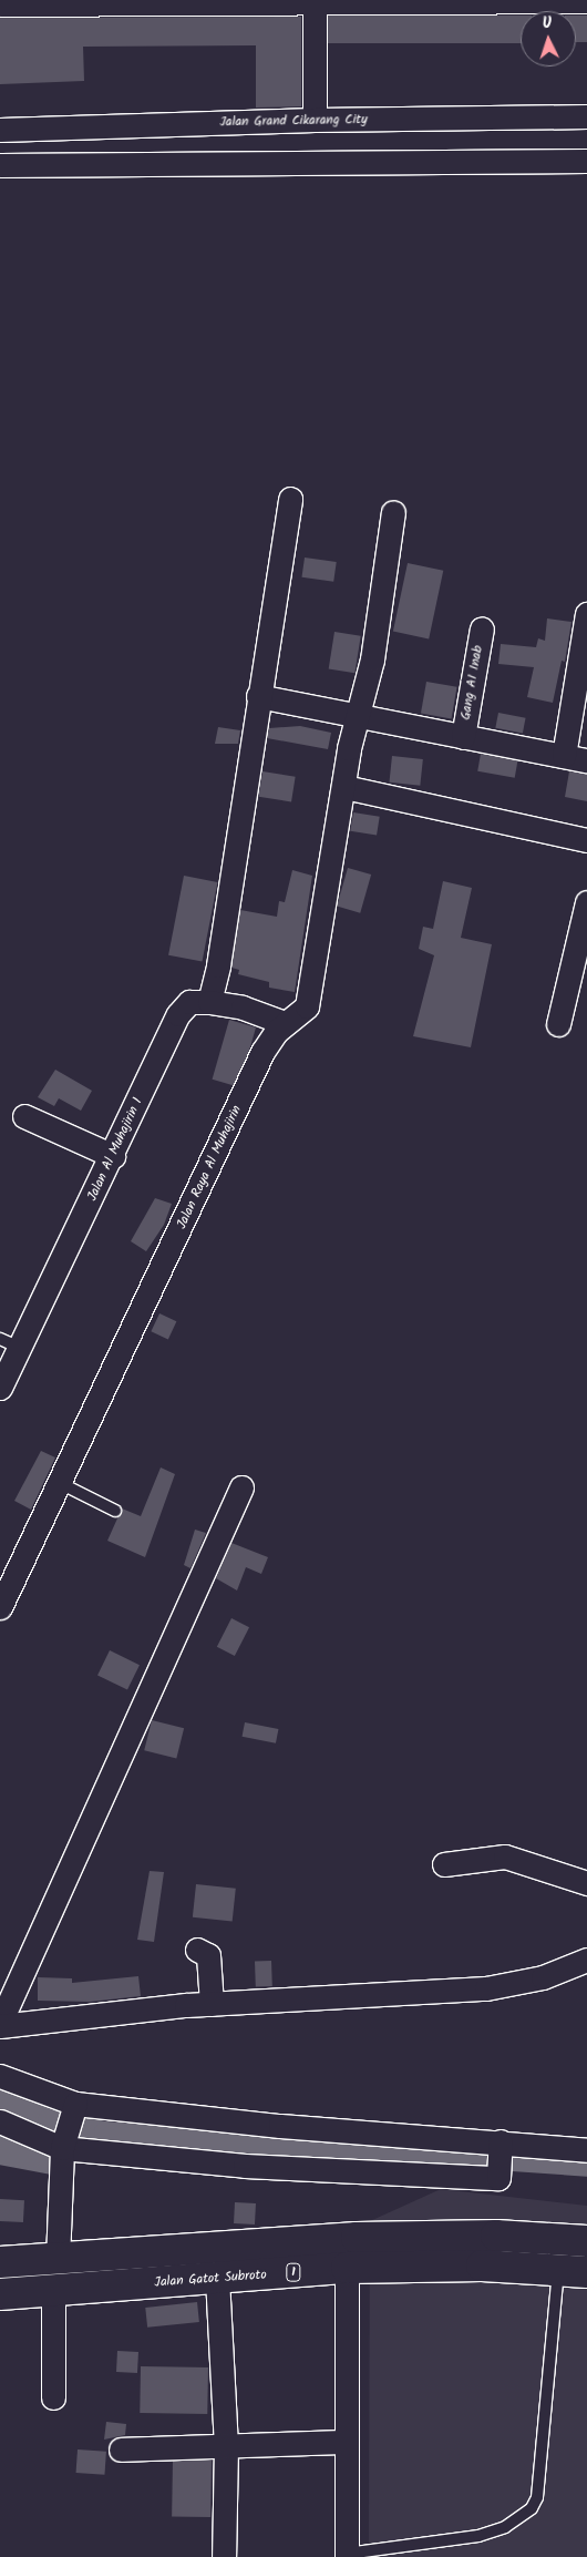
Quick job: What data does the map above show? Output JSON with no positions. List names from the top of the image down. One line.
{"streets":{"highway":["1","Jalan Gatot Subroto"],"street":["Jalan Grand Cikarang City","Gang AI Inab","Jalan Al Muhajirin 1","Jalan Raya Al Muhajirin"]},"crossings":[["Jalan Al Muhajirin 1","Jalan Raya Al Muhajirin"]],"north":"top"}
